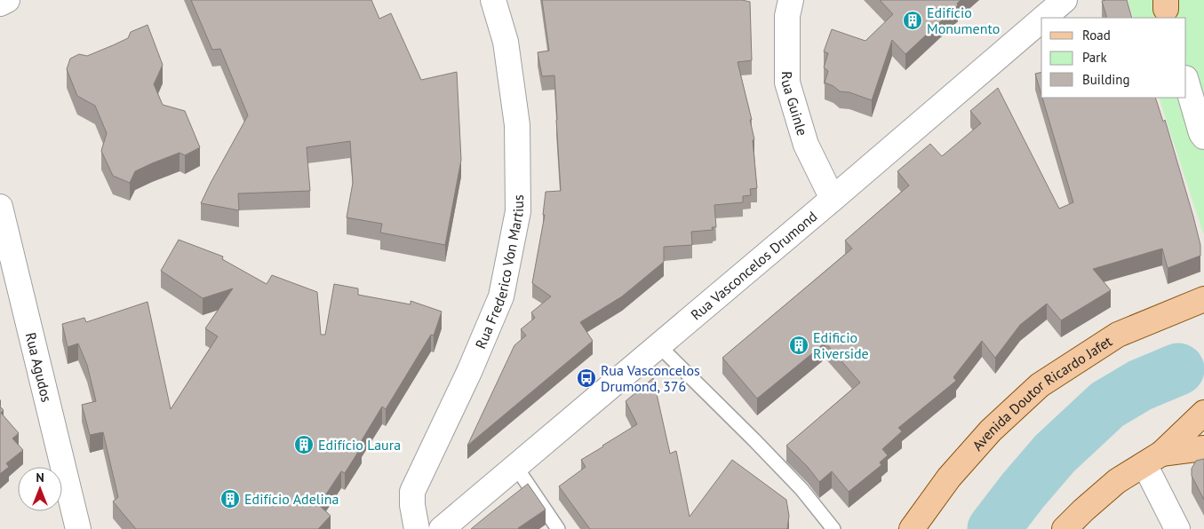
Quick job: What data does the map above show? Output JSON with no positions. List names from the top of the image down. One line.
{"streets":{"main road":["Avenida Doutor Ricardo Jafet"],"street":["Rua Guinle","Rua Vasconcelos Drumond","Rua Frederico Von Martius","Rua Agudos"]},"crossings":[["Rua Guinle","Rua Vasconcelos Drumond"]],"places":{"building":["Edifício Monumento","Edificio Riverside","Edifício Laura","Edifício Adelina"],"bus stop":["Rua Vasconcelos Drumond, 376"]},"legend":["Road","Park","Building"],"north":"top"}
